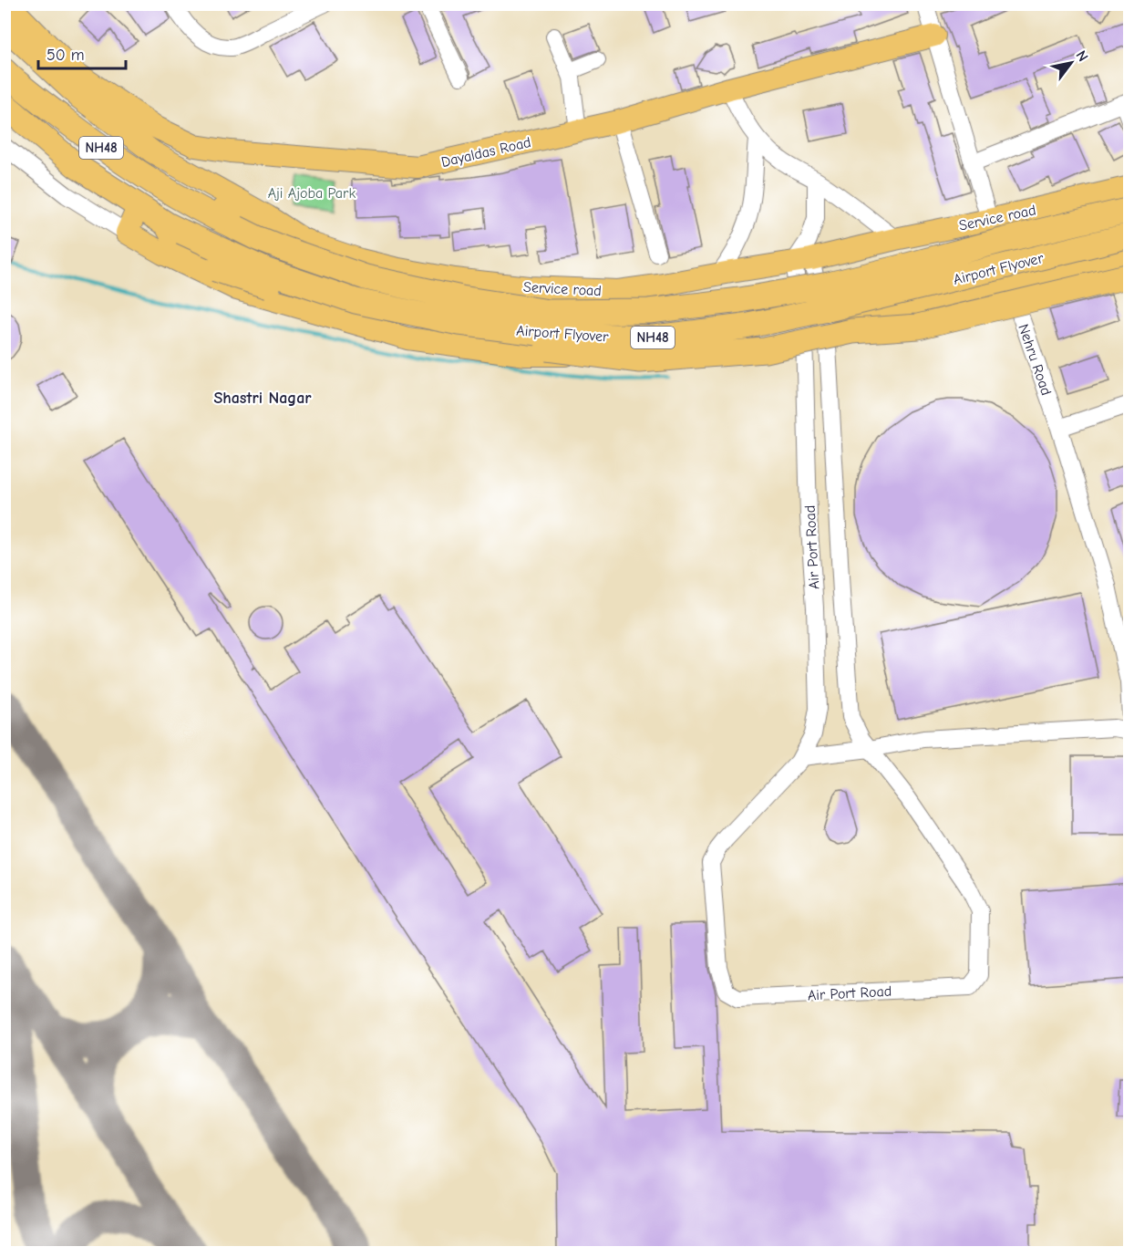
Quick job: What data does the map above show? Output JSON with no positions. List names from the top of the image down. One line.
{"streets":{"highway":["NH48","Airport Flyover"],"main road":["Dayaldas Road","Service road"],"street":["Nehru Road","Air Port Road"]},"crossings":[["NH48","Airport Flyover"],["Dayaldas Road","Service road"],["Dayaldas Road","Nehru Road"],["Service road","Nehru Road"],["Service road","Air Port Road"]],"districts":["Shastri Nagar"],"parks":["Aji Ajoba Park"],"scale_bar":"50 m","north":"top right"}
